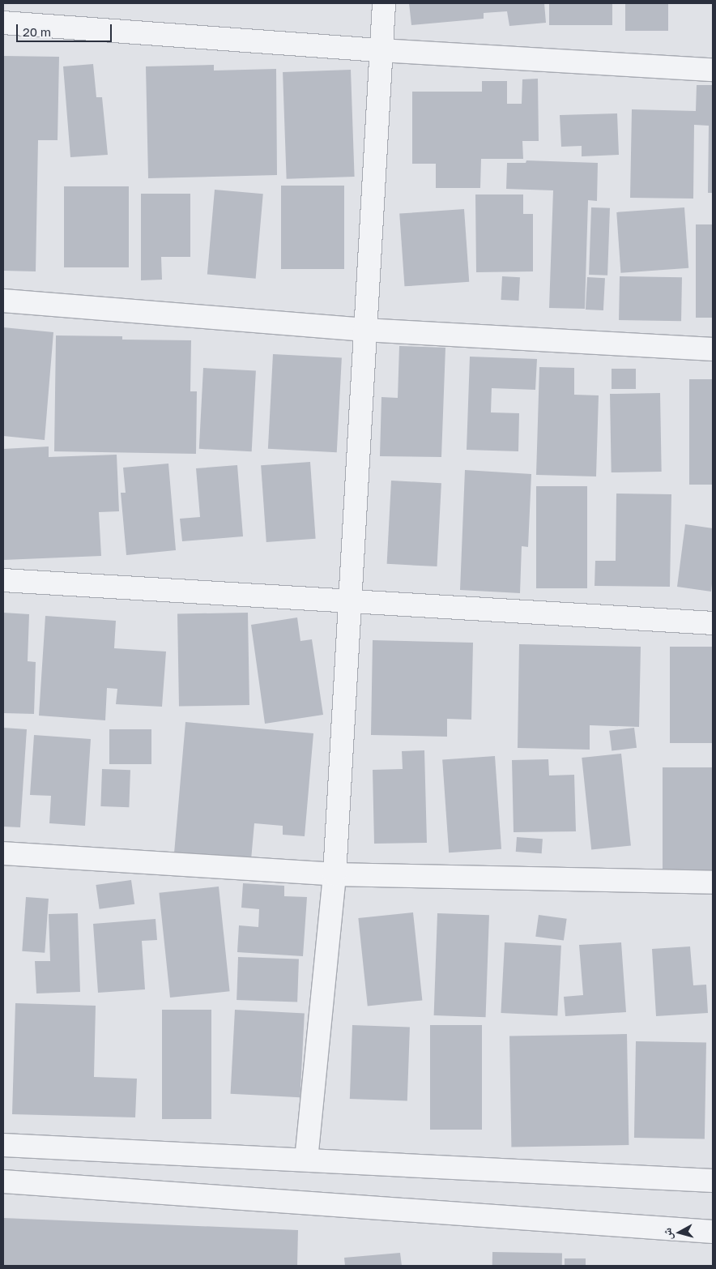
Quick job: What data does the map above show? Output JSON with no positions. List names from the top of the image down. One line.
{"scale_bar":"20 m","north":"left"}
